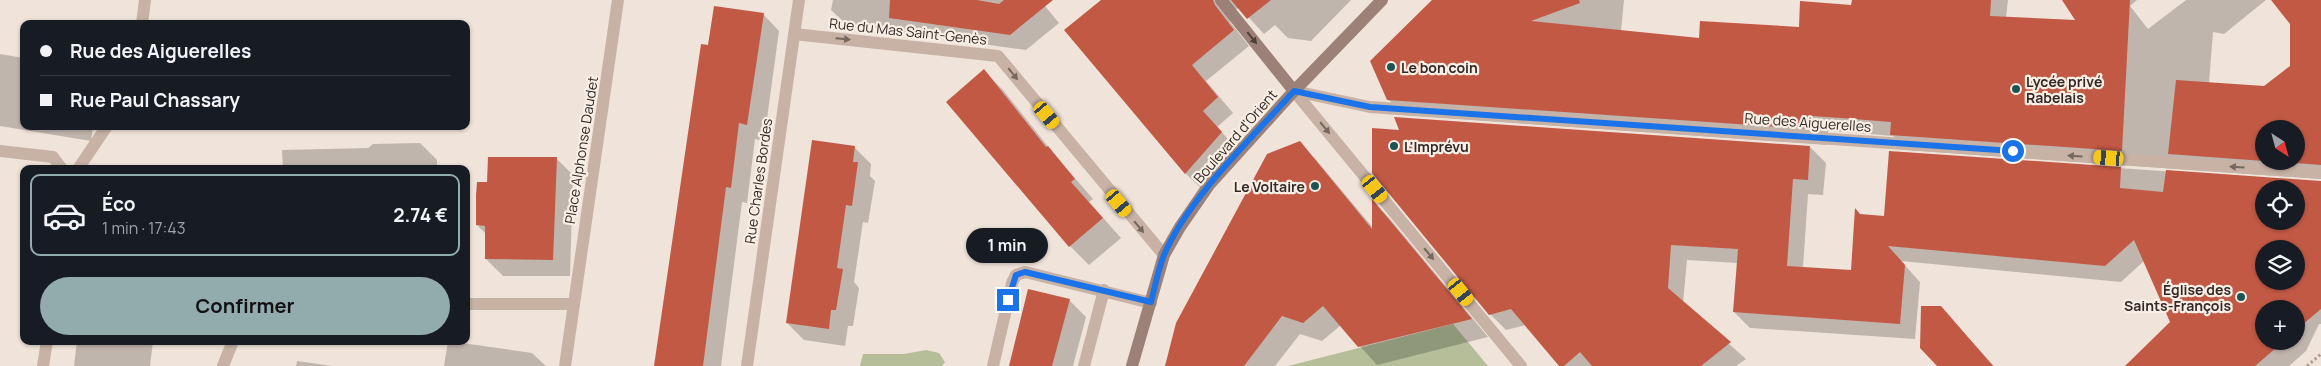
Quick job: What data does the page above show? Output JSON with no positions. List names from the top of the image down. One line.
{"streets":{"main road":["Boulevard d'Orient"],"street":["Rue du Mas Saint-Genès","Rue des Aiguerelles","Place Alphonse Daudet","Rue Charles Bordes"]},"crossings":[["Rue du Mas Saint-Genès","Boulevard d'Orient"],["Rue du Mas Saint-Genès","Rue Charles Bordes"],["Rue des Aiguerelles","Boulevard d'Orient"]],"one_way":["Rue du Mas Saint-Genès","Rue des Aiguerelles"],"places":["Le bon coin","Lycée privé Rabelais","L'Imprévu","Le Voltaire","Église des Saints-François"],"north":"bottom right","page":{"banner":["Rue des Aiguerelles","Rue Paul Chassary"],"map_buttons":"+","list":[{"name":"Éco","note":"1 min · 17:43","value":"2.74 €"}],"bubble":"1 min","buttons":"Confirmer"}}
